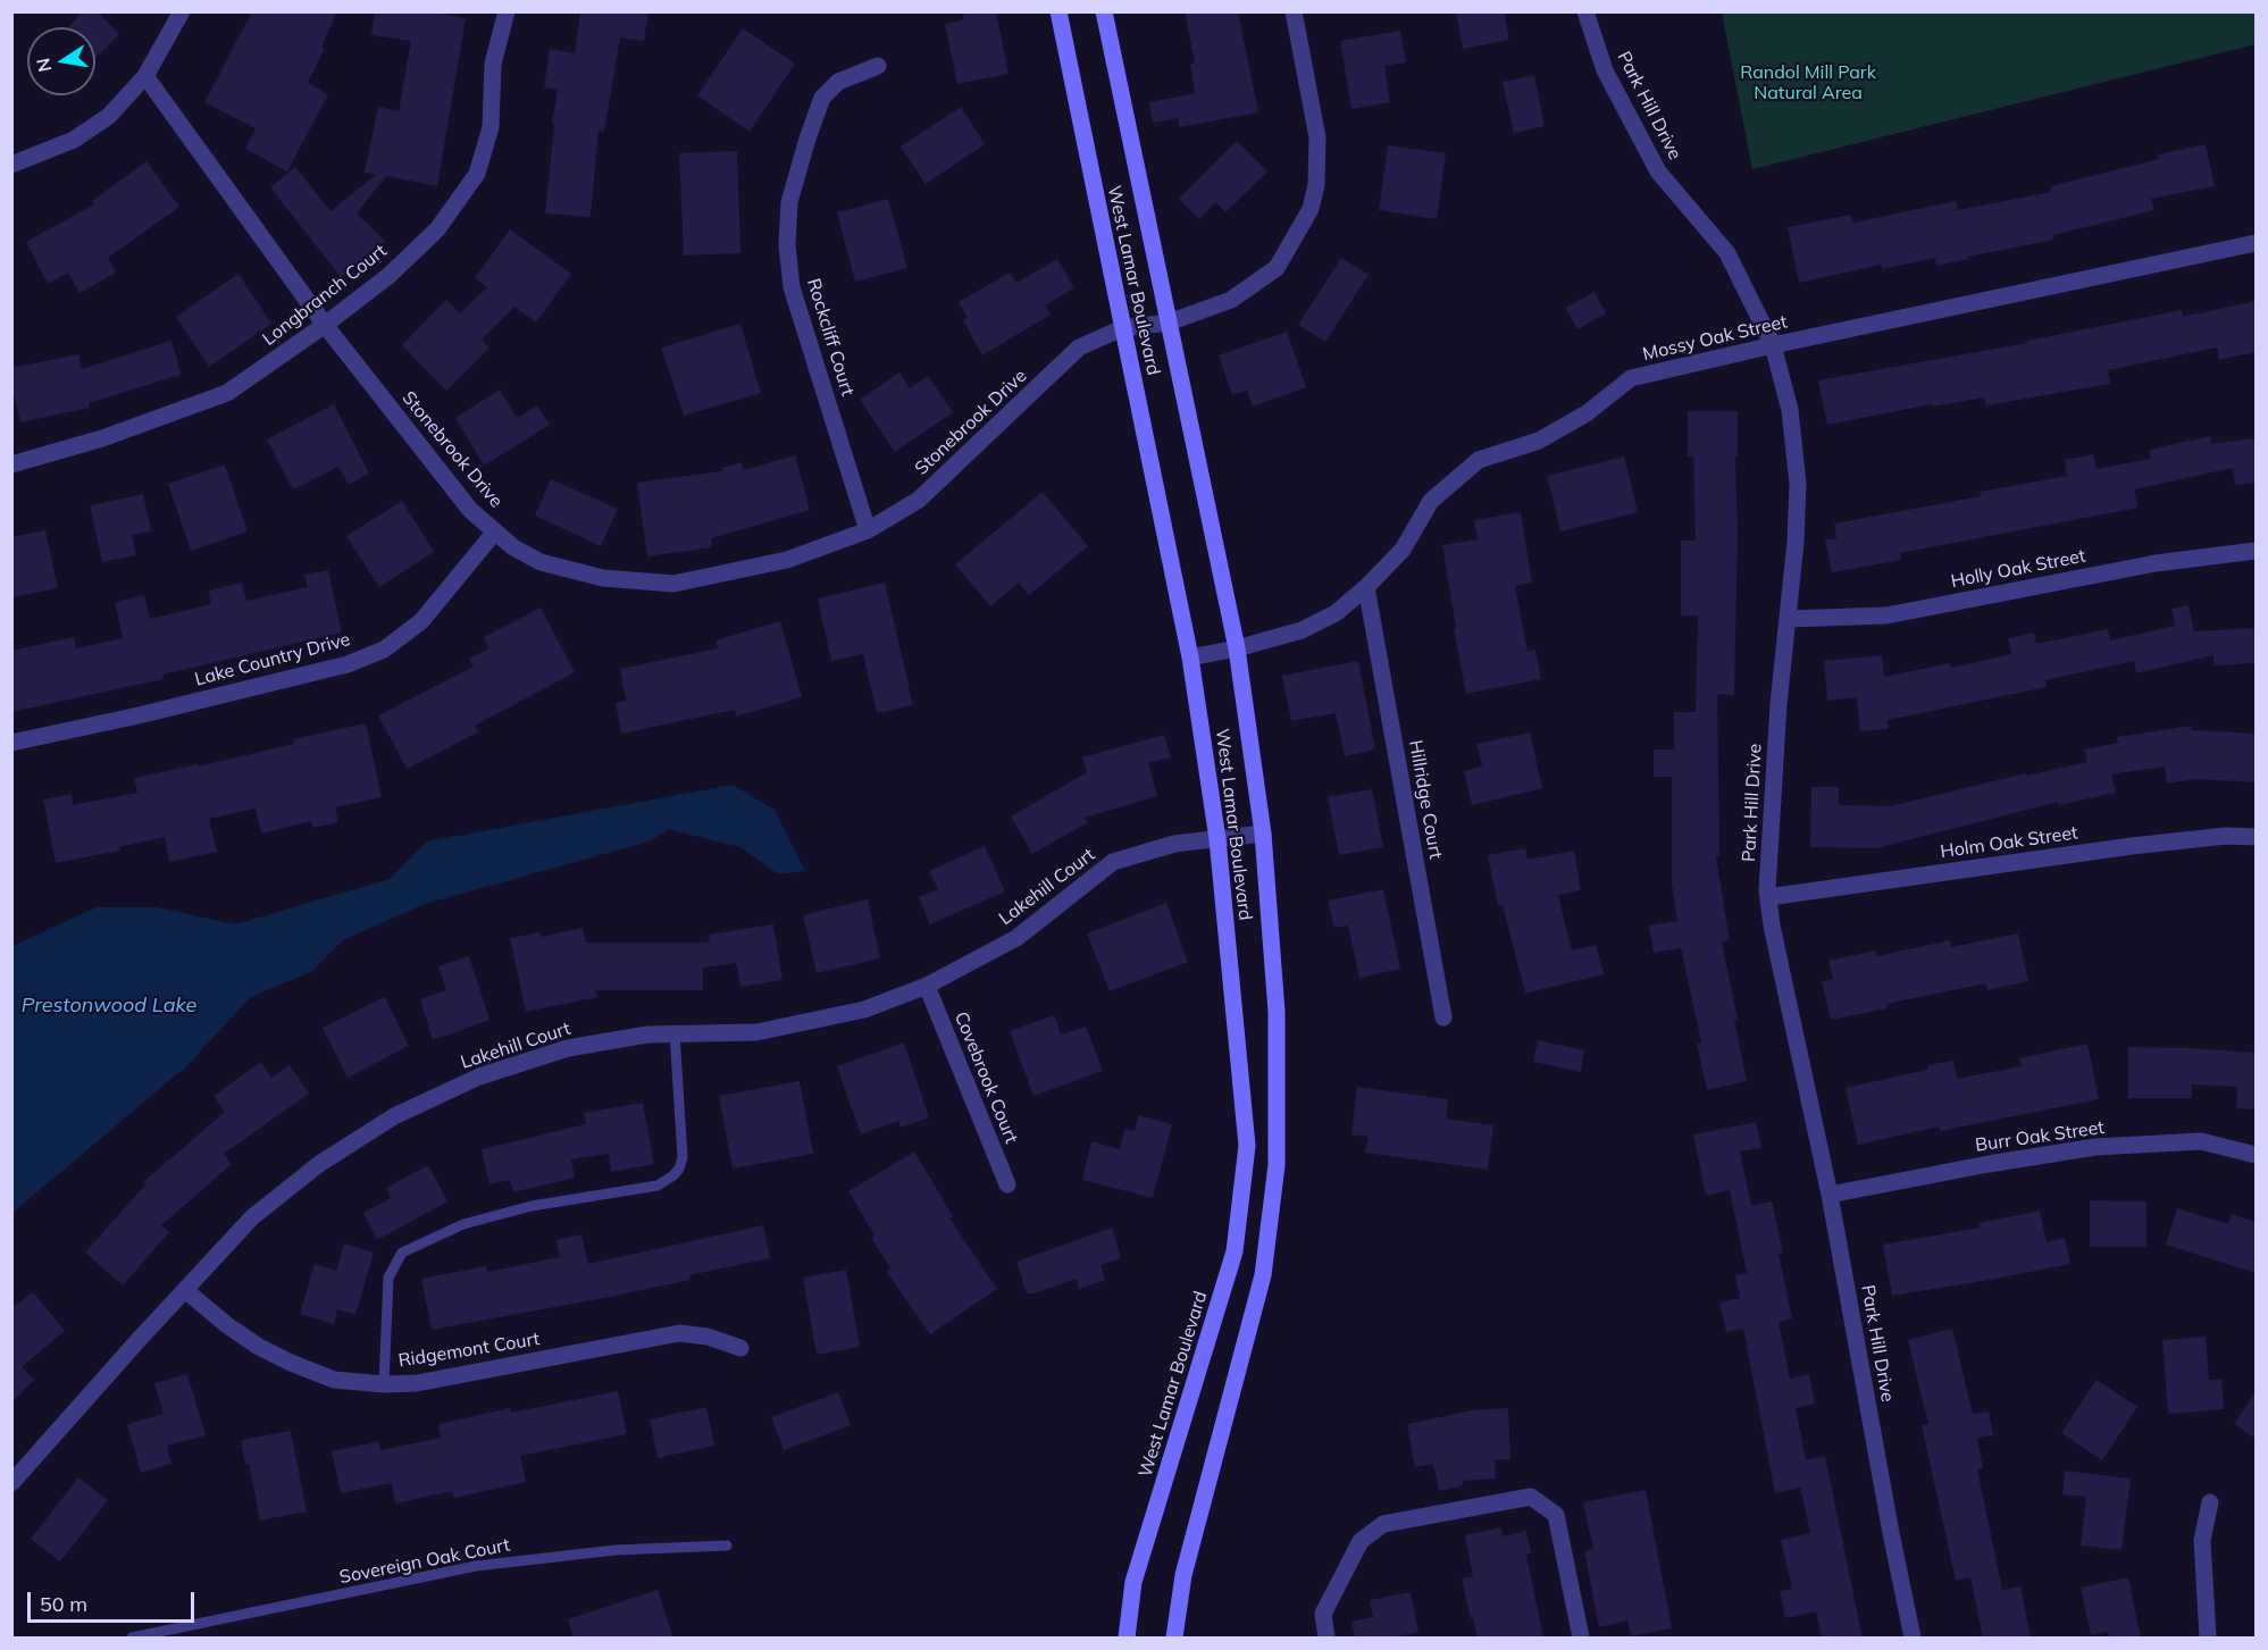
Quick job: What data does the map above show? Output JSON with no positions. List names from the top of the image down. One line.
{"streets":{"main road":["West Lamar Boulevard"],"street":["Park Hill Drive","Longbranch Court","Rockcliff Court","Mossy Oak Street","Stonebrook Drive","Holly Oak Street","Lake Country Drive","Hillridge Court","Holm Oak Street","Lakehill Court","Covebrook Court","Burr Oak Street","Ridgemont Court"],"lane":["Sovereign Oak Court"]},"crossings":[["Park Hill Drive","Mossy Oak Street"],["Park Hill Drive","Holly Oak Street"],["Park Hill Drive","Holm Oak Street"],["Park Hill Drive","Burr Oak Street"],["West Lamar Boulevard","Mossy Oak Street"],["West Lamar Boulevard","Stonebrook Drive"],["West Lamar Boulevard","Lakehill Court"],["Longbranch Court","Stonebrook Drive"],["Rockcliff Court","Stonebrook Drive"],["Mossy Oak Street","Hillridge Court"],["Stonebrook Drive","Lake Country Drive"],["Lakehill Court","Covebrook Court"],["Lakehill Court","Ridgemont Court"]],"water":["Prestonwood Lake"],"parks":["Randol Mill Park Natural Area"],"scale_bar":"50 m","north":"left"}
